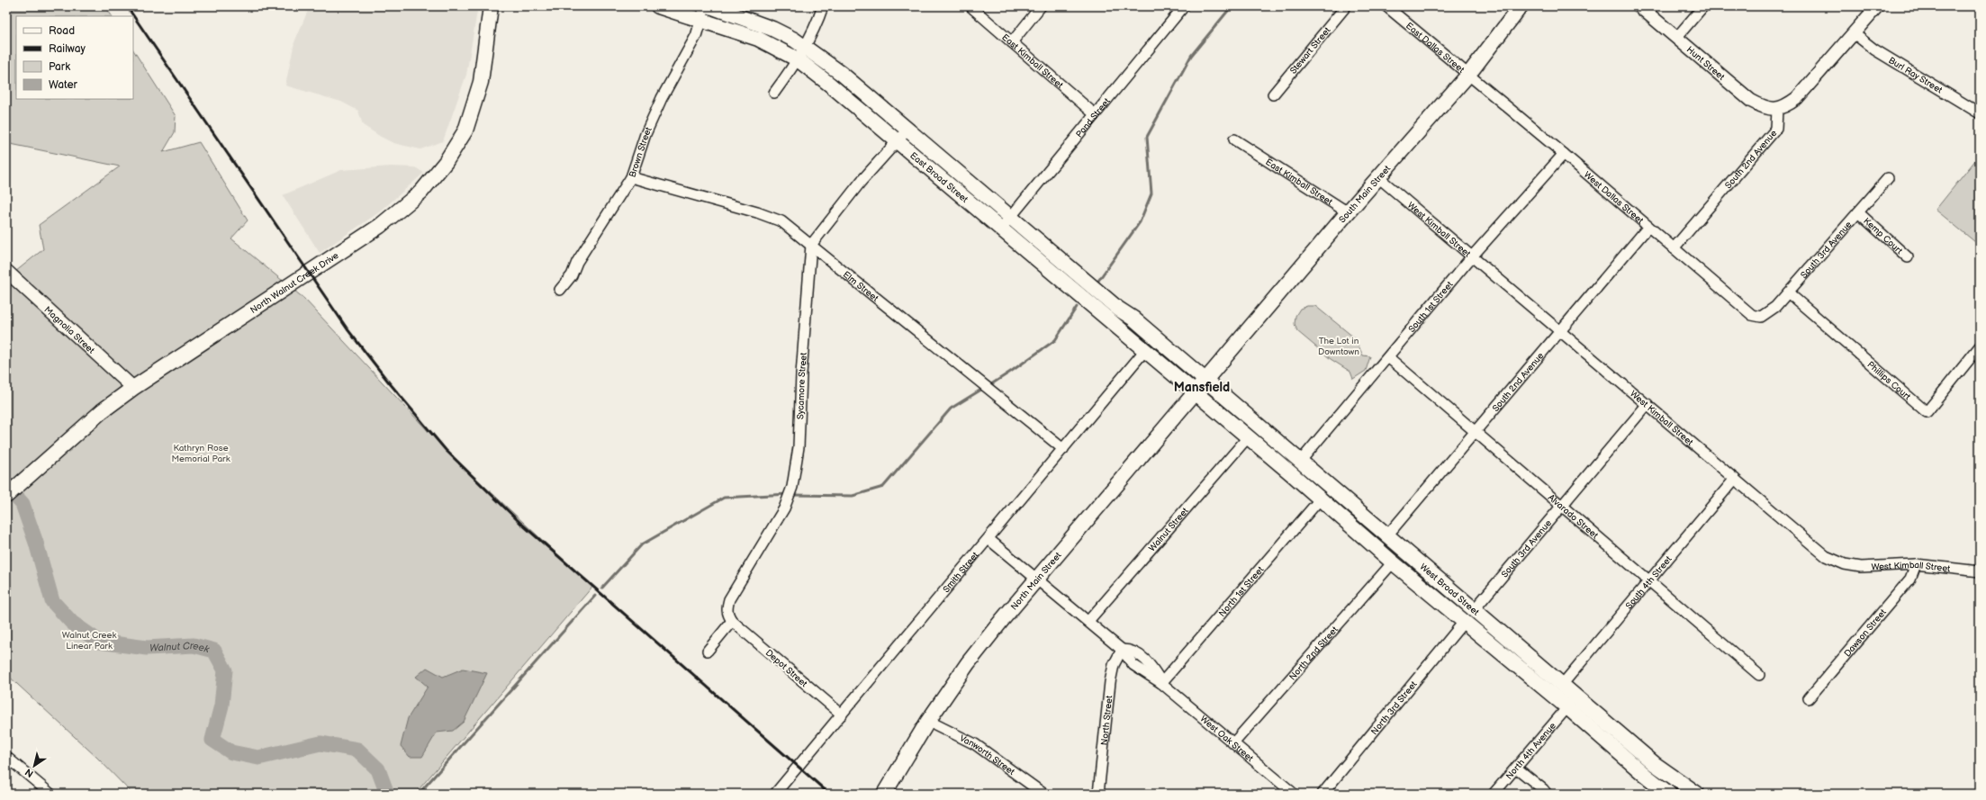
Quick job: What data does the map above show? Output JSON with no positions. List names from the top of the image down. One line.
{"streets":{"main road":["East Broad Street","South Main Street","North Walnut Creek Drive","North Main Street","West Broad Street"],"street":["East Dallas Street","Stewart Street","East Kimball Street","Hunt Street","Burl Ray Street","Pond Street","Brown Street","South 2nd Avenue","West Dallas Street","West Kimball Street","Kemp Court","South 3rd Avenue","Elm Street","South 1st Street","Magnolia Street","Phillips Court","Sycamore Street","Alvarado Street","Walnut Street","Smith Street","South 4th Street","North 1st Street","Dawson Street","North 2nd Street","Depot Street","North 3rd Street","North Street","West Oak Street","North 4th Avenue","Vanworth Street"]},"crossings":[["East Dallas Street","South Main Street"],["East Dallas Street","West Dallas Street"],["East Kimball Street","Pond Street"],["East Kimball Street","South Main Street"],["Hunt Street","South 2nd Avenue"],["Pond Street","East Broad Street"],["Brown Street","East Broad Street"],["Brown Street","Elm Street"],["South 2nd Avenue","West Dallas Street"],["South 2nd Avenue","West Kimball Street"],["South 2nd Avenue","Alvarado Street"],["South 2nd Avenue","West Broad Street"],["East Broad Street","South Main Street"],["East Broad Street","Smith Street"],["East Broad Street","North Main Street"],["East Broad Street","West Broad Street"],["South Main Street","West Dallas Street"],["South Main Street","West Kimball Street"],["South Main Street","North Main Street"],["South Main Street","West Broad Street"],["West Dallas Street","South 3rd Avenue"],["West Dallas Street","South 1st Street"],["West Kimball Street","South 3rd Avenue"],["West Kimball Street","South 1st Street"],["West Kimball Street","South 4th Street"],["West Kimball Street","Dawson Street"],["Kemp Court","South 3rd Avenue"],["South 3rd Avenue","Phillips Court"],["South 3rd Avenue","Alvarado Street"],["South 3rd Avenue","West Broad Street"],["North Walnut Creek Drive","Magnolia Street"],["Elm Street","Sycamore Street"],["Elm Street","Smith Street"],["South 1st Street","Alvarado Street"],["South 1st Street","West Broad Street"],["Sycamore Street","Depot Street"],["Alvarado Street","South 4th Street"],["Walnut Street","West Broad Street"],["Walnut Street","West Oak Street"],["Smith Street","Depot Street"],["Smith Street","West Oak Street"],["North Main Street","West Broad Street"],["North Main Street","West Oak Street"],["North Main Street","Vanworth Street"],["South 4th Street","West Broad Street"],["West Broad Street","North 1st Street"],["West Broad Street","North 2nd Street"],["West Broad Street","North 3rd Street"],["West Broad Street","North 4th Avenue"],["North 1st Street","West Oak Street"],["North 2nd Street","West Oak Street"],["North Street","West Oak Street"]],"districts":["Mansfield"],"water":["Walnut Creek"],"parks":["The Lot in Downtown","Kathryn Rose Memorial Park","Walnut Creek Linear Park"],"legend":["Road","Railway","Park","Water"],"north":"bottom left"}
